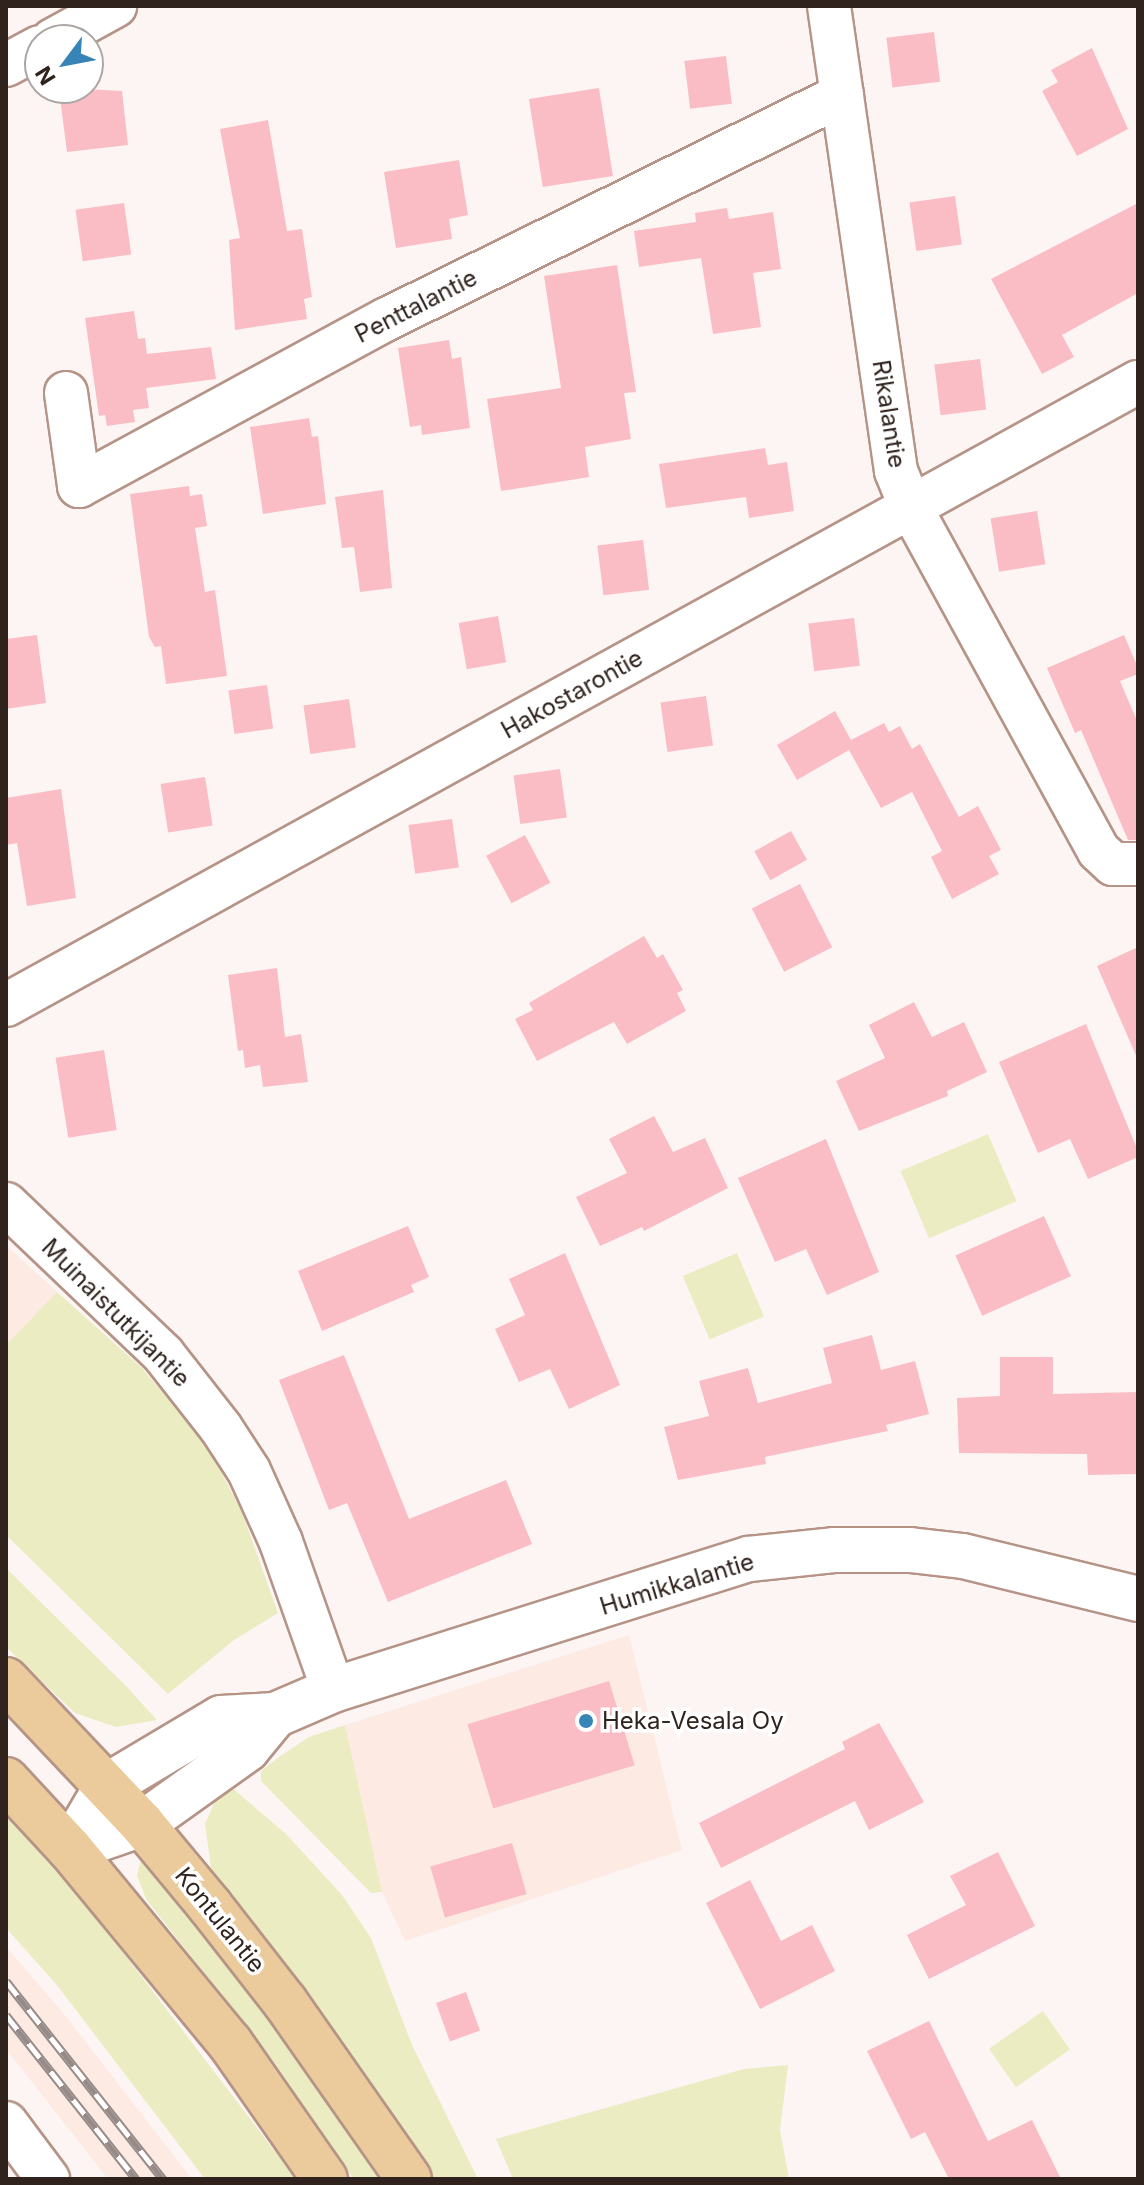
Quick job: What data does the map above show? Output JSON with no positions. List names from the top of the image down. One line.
{"streets":{"main road":["Kontulantie"],"street":["Penttalantie","Rikalantie","Hakostarontie","Muinaistutkijantie","Humikkalantie"]},"crossings":[["Penttalantie","Rikalantie"],["Rikalantie","Hakostarontie"],["Muinaistutkijantie","Humikkalantie"],["Humikkalantie","Kontulantie"]],"places":["Heka-Vesala Oy"],"north":"bottom left"}
